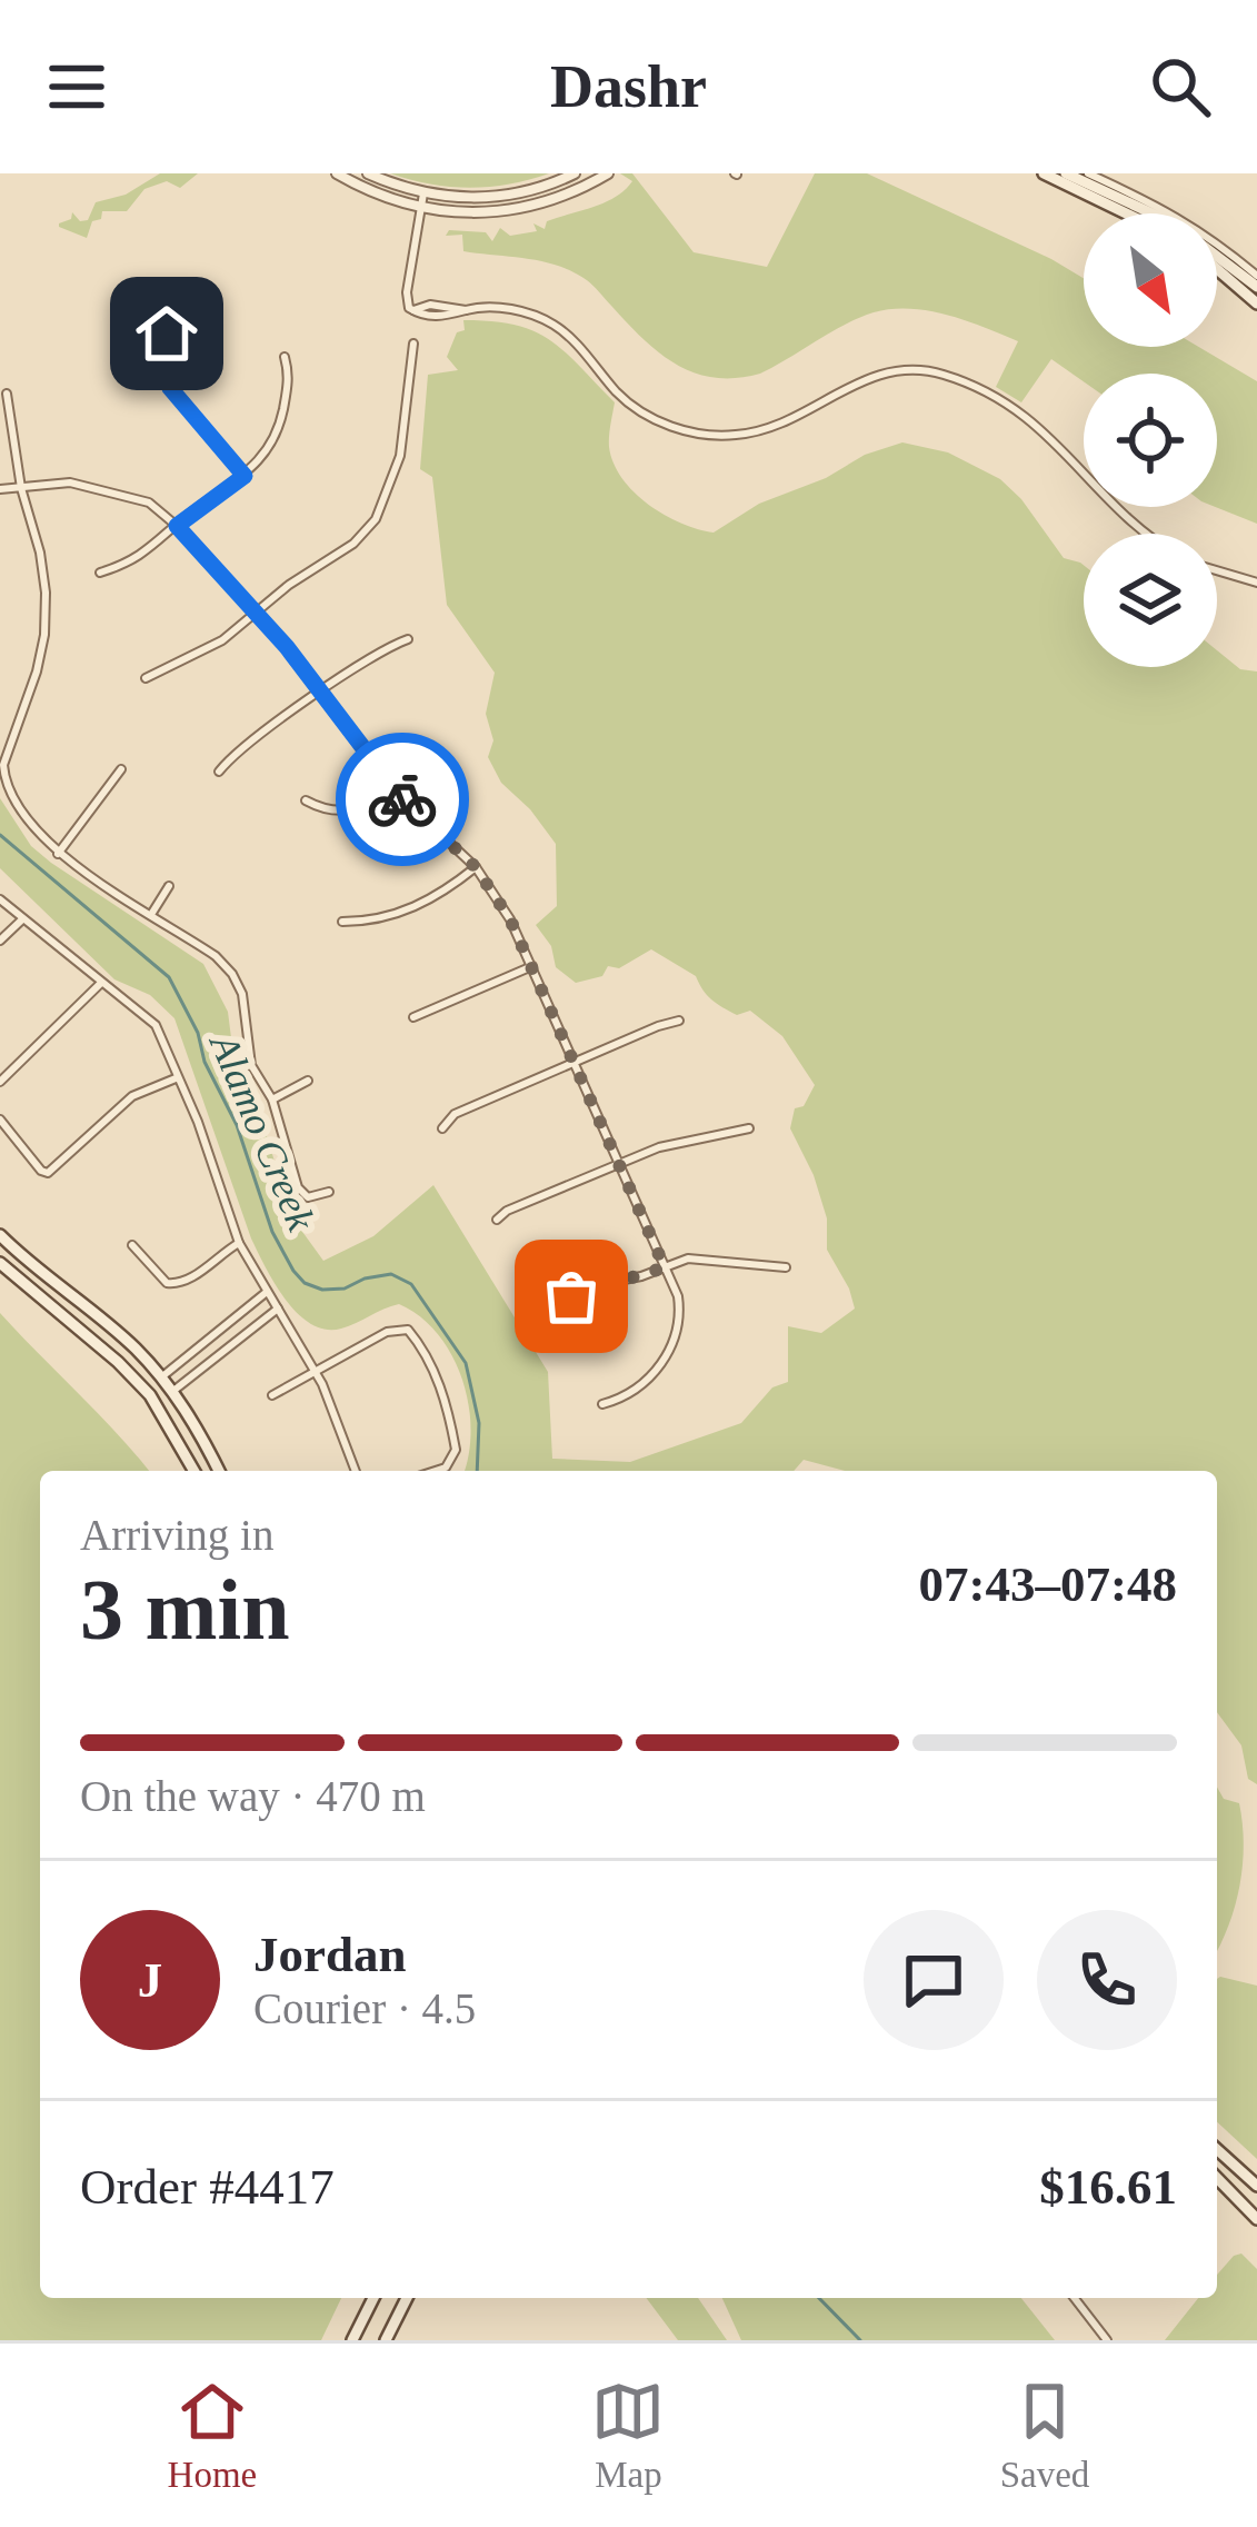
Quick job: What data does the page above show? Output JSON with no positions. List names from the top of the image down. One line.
{"water":["Alamo Creek"],"north":"bottom right","page":{"header":"Dashr","heading":["3 min","Arriving in","07:43–07:48"],"panel":["Jordan","Courier · 4.5","Order #4417","$16.61"],"bar":"On the way · 470 m","round":"J","tabs":["Home","Map","Saved"]}}
